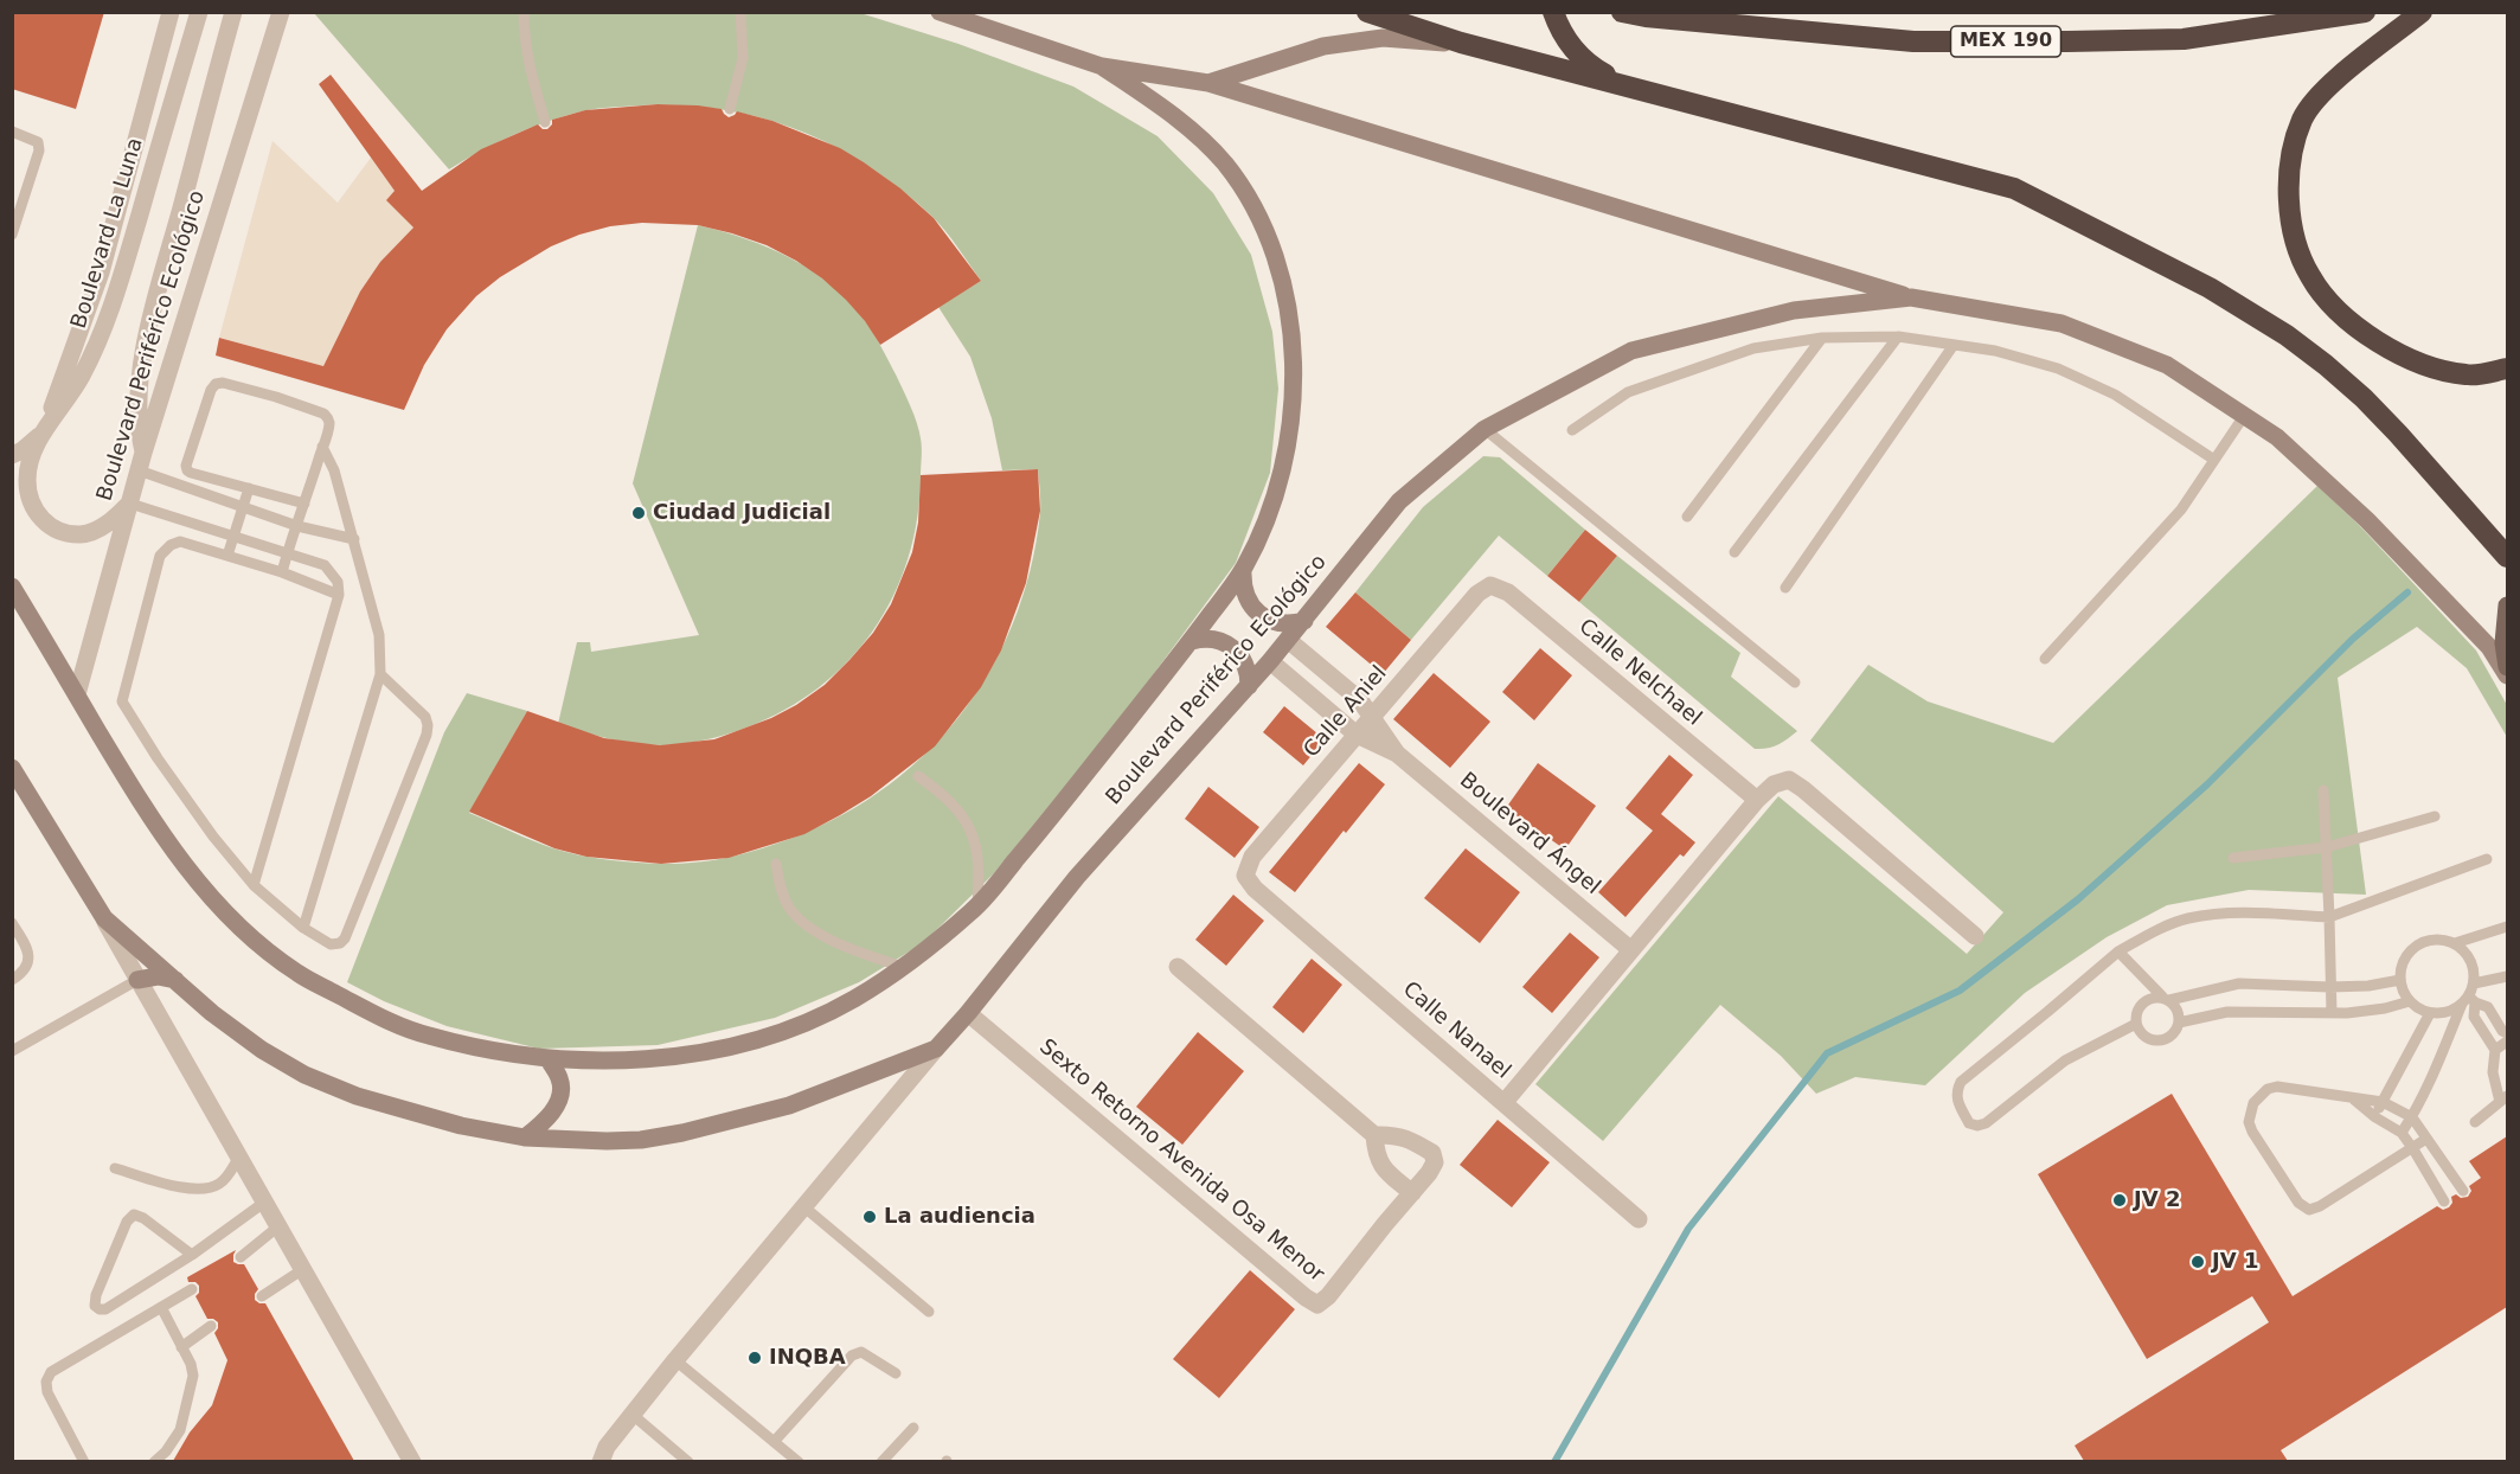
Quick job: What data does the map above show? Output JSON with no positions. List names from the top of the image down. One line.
{"streets":{"highway":["MEX 190"],"street":["Boulevard La Luna","Boulevard Periférico Ecológico","Calle Nelchael","Calle Aniel","Boulevard Ángel","Calle Nanael","Sexto Retorno Avenida Osa Menor"]},"crossings":[["Boulevard La Luna","Boulevard Periférico Ecológico"],["Boulevard Periférico Ecológico","Boulevard Ángel"],["Boulevard Periférico Ecológico","Sexto Retorno Avenida Osa Menor"],["Calle Nelchael","Calle Aniel"],["Calle Aniel","Boulevard Ángel"],["Calle Aniel","Calle Nanael"]],"places":["Ciudad Judicial","JV 2","La audiencia","JV 1","INQBA"]}
